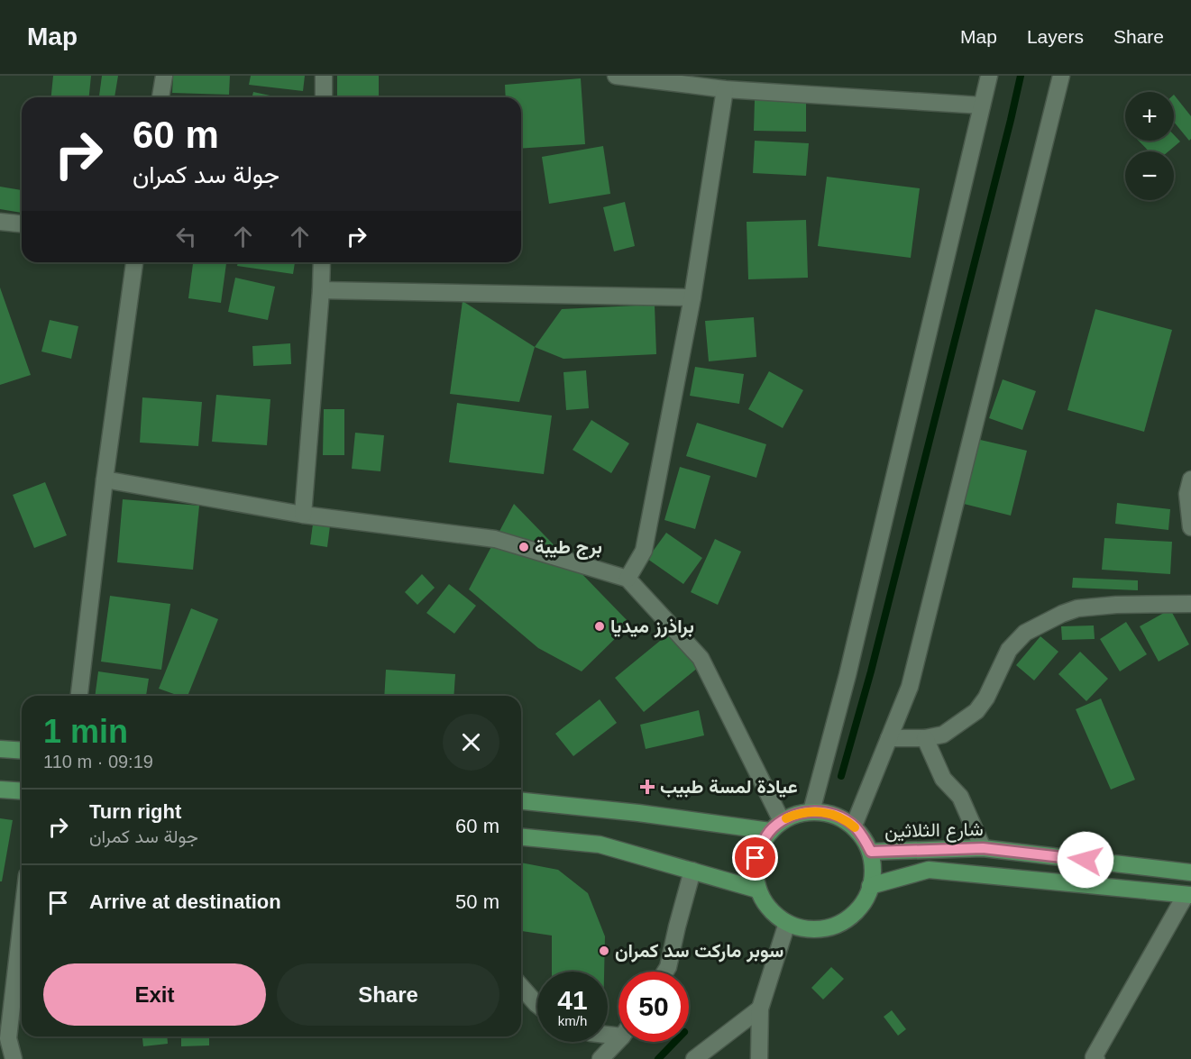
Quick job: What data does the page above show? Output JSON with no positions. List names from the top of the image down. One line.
{"streets":{"main road":["شارع الثلاثين"]},"places":{"other":["برج طيبة","براذرز ميديا","سوبر ماركت سد كمران"],"health":["عيادة لمسة طبيب"]},"page":{"header":"Map","nav":["Map","Layers","Share"],"map_buttons":["+","−"],"turn":["60 m","جولة سد كمران"],"heading":["1 min","110 m · 09:19"],"list":[{"name":"Turn right","note":"جولة سد كمران","value":"60 m"},{"name":"Arrive at destination","value":"50 m"}],"buttons":["Exit","Share"],"speed":"41 km/h","limit":"50"}}
